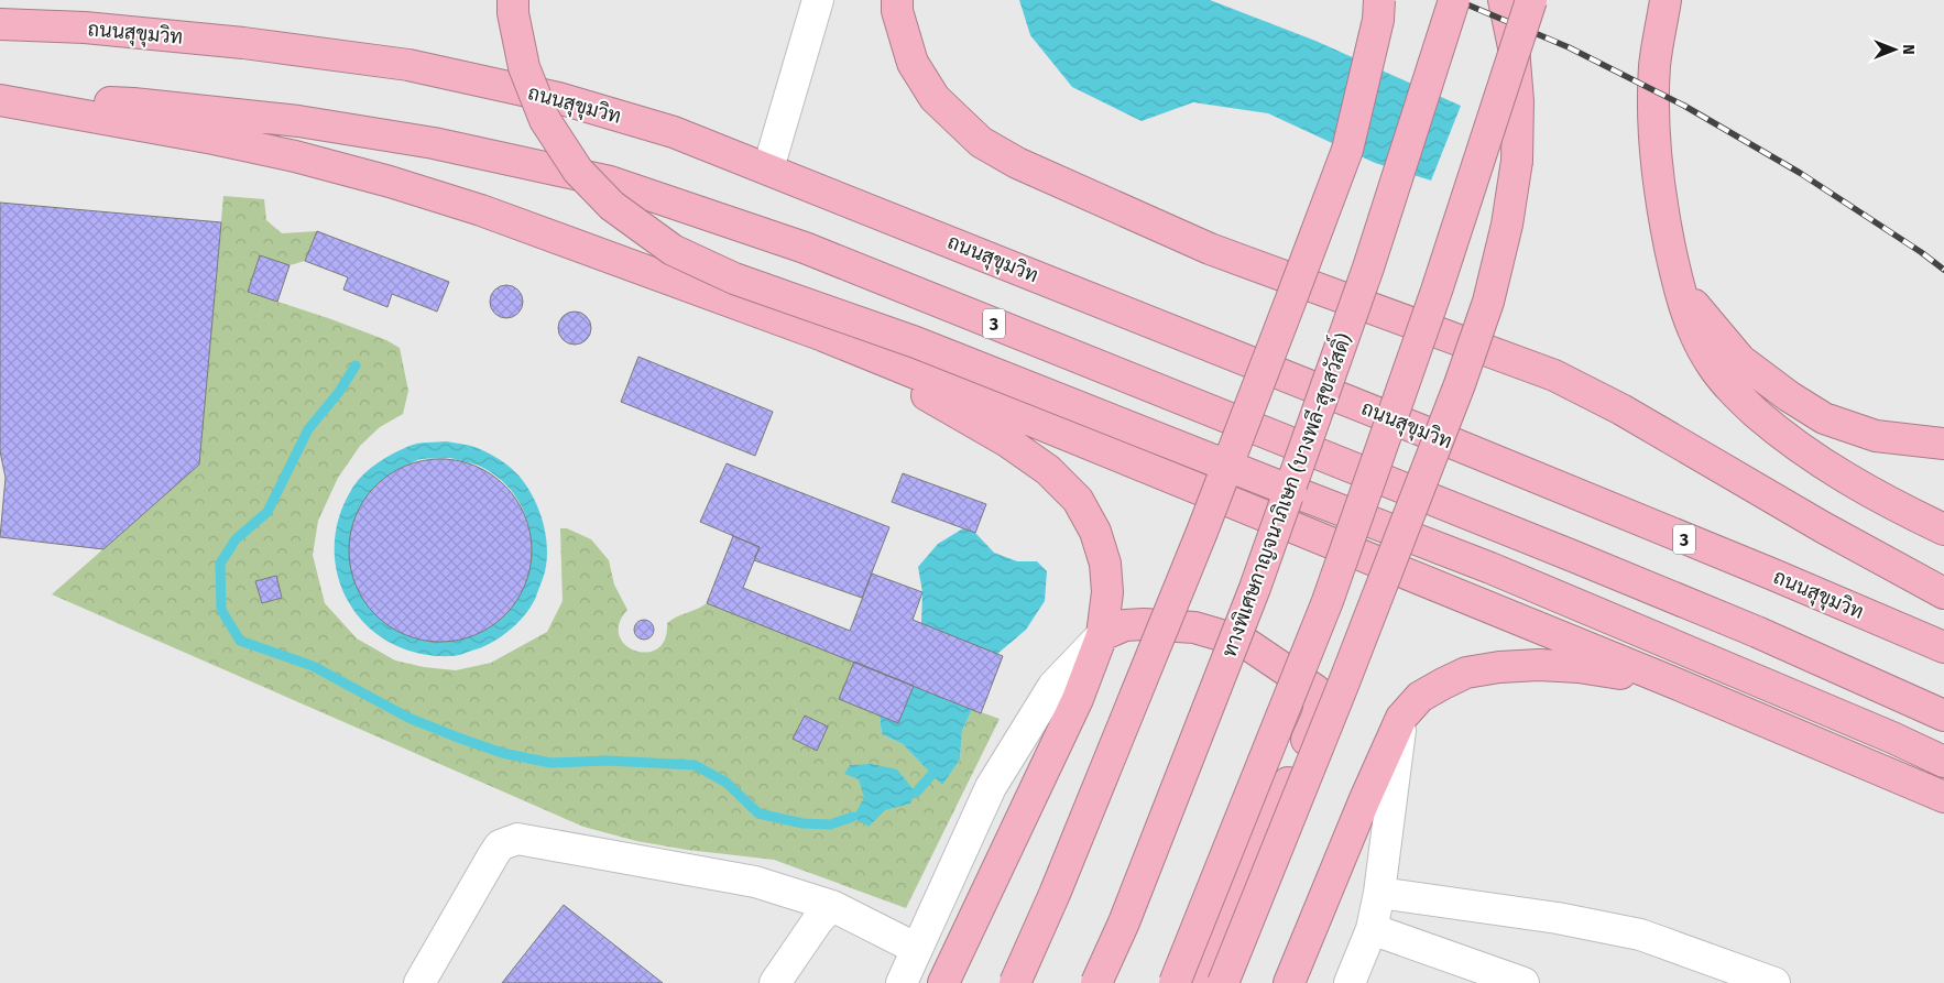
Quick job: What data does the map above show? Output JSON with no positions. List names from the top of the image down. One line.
{"streets":{"highway":["ถนนสุขุมวิท","3","ทางพิเศษกาญจนาภิเษก (บางพลี-สุขสวัสดิ์)"]},"north":"right"}
